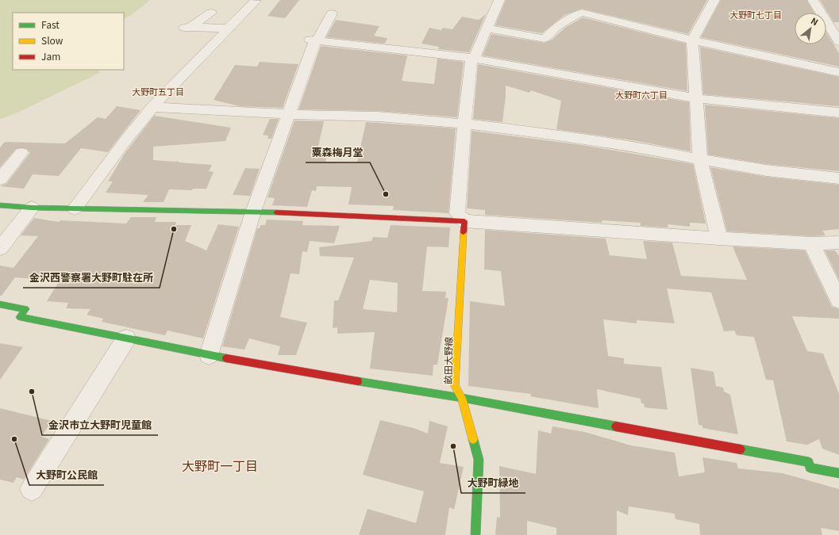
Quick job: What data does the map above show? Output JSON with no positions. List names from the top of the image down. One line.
{"streets":{"street":["畝田大野線"]},"districts":["大野町七丁目","大野町五丁目","大野町六丁目","大野町一丁目"],"places":["粟森梅月堂","金沢西警察署大野町駐在所","金沢市立大野町児童館","大野町公民館","大野町緑地"],"legend":["Fast","Slow","Jam"],"north":"top right"}
